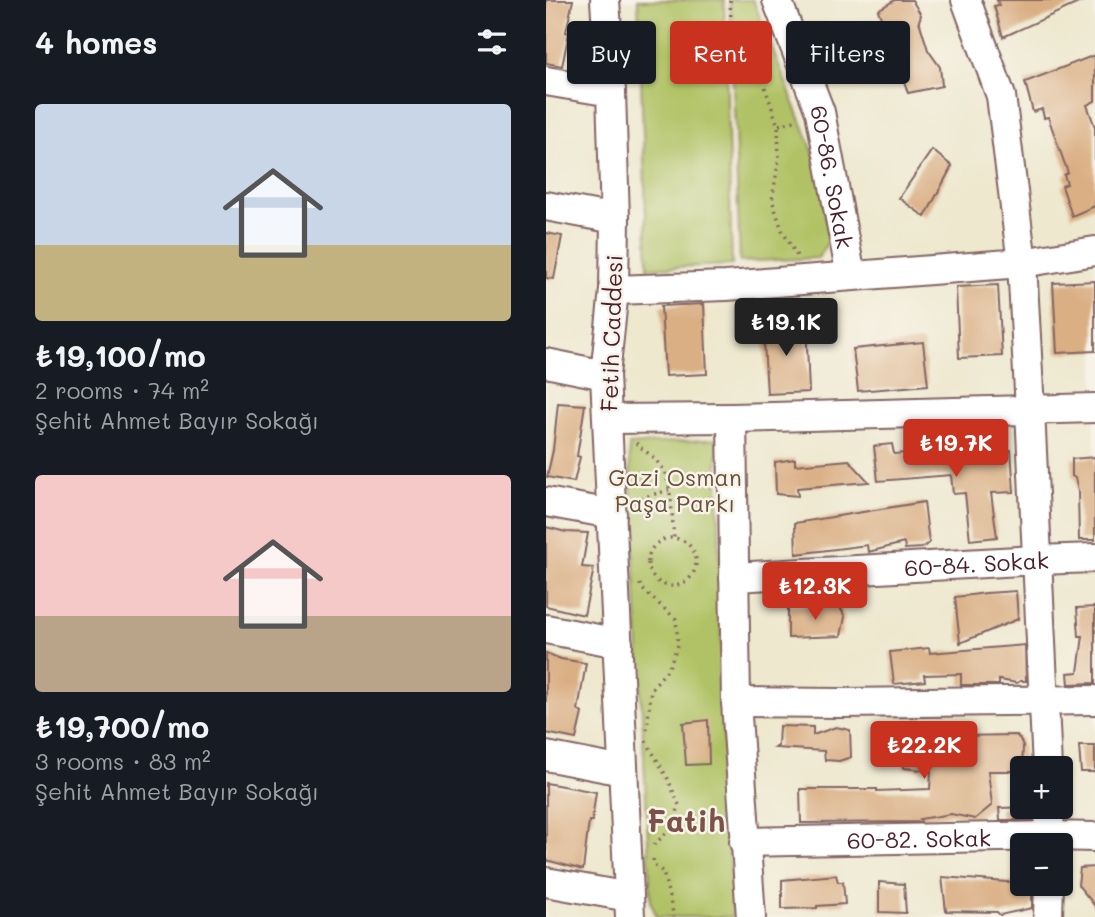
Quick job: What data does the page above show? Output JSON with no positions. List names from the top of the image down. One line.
{"streets":{"street":["60-86. Sokak","Fetih Caddesi","60-84. Sokak","60-82. Sokak"]},"districts":["Fatih"],"parks":["Gazi Osman Paşa Parkı"],"page":{"heading":"4 homes","chip":["Buy","Rent","Filters"],"list":[{"name":"₺19,100/mo","note":"2 rooms · 74 m² · Şehit Ahmet Bayır Sokağı"},{"name":"₺19,700/mo","note":"3 rooms · 83 m² · Şehit Ahmet Bayır Sokağı"}],"price":["₺19.1K","₺19.7K","₺12.3K","₺22.2K"],"map_buttons":["+","−"]}}
